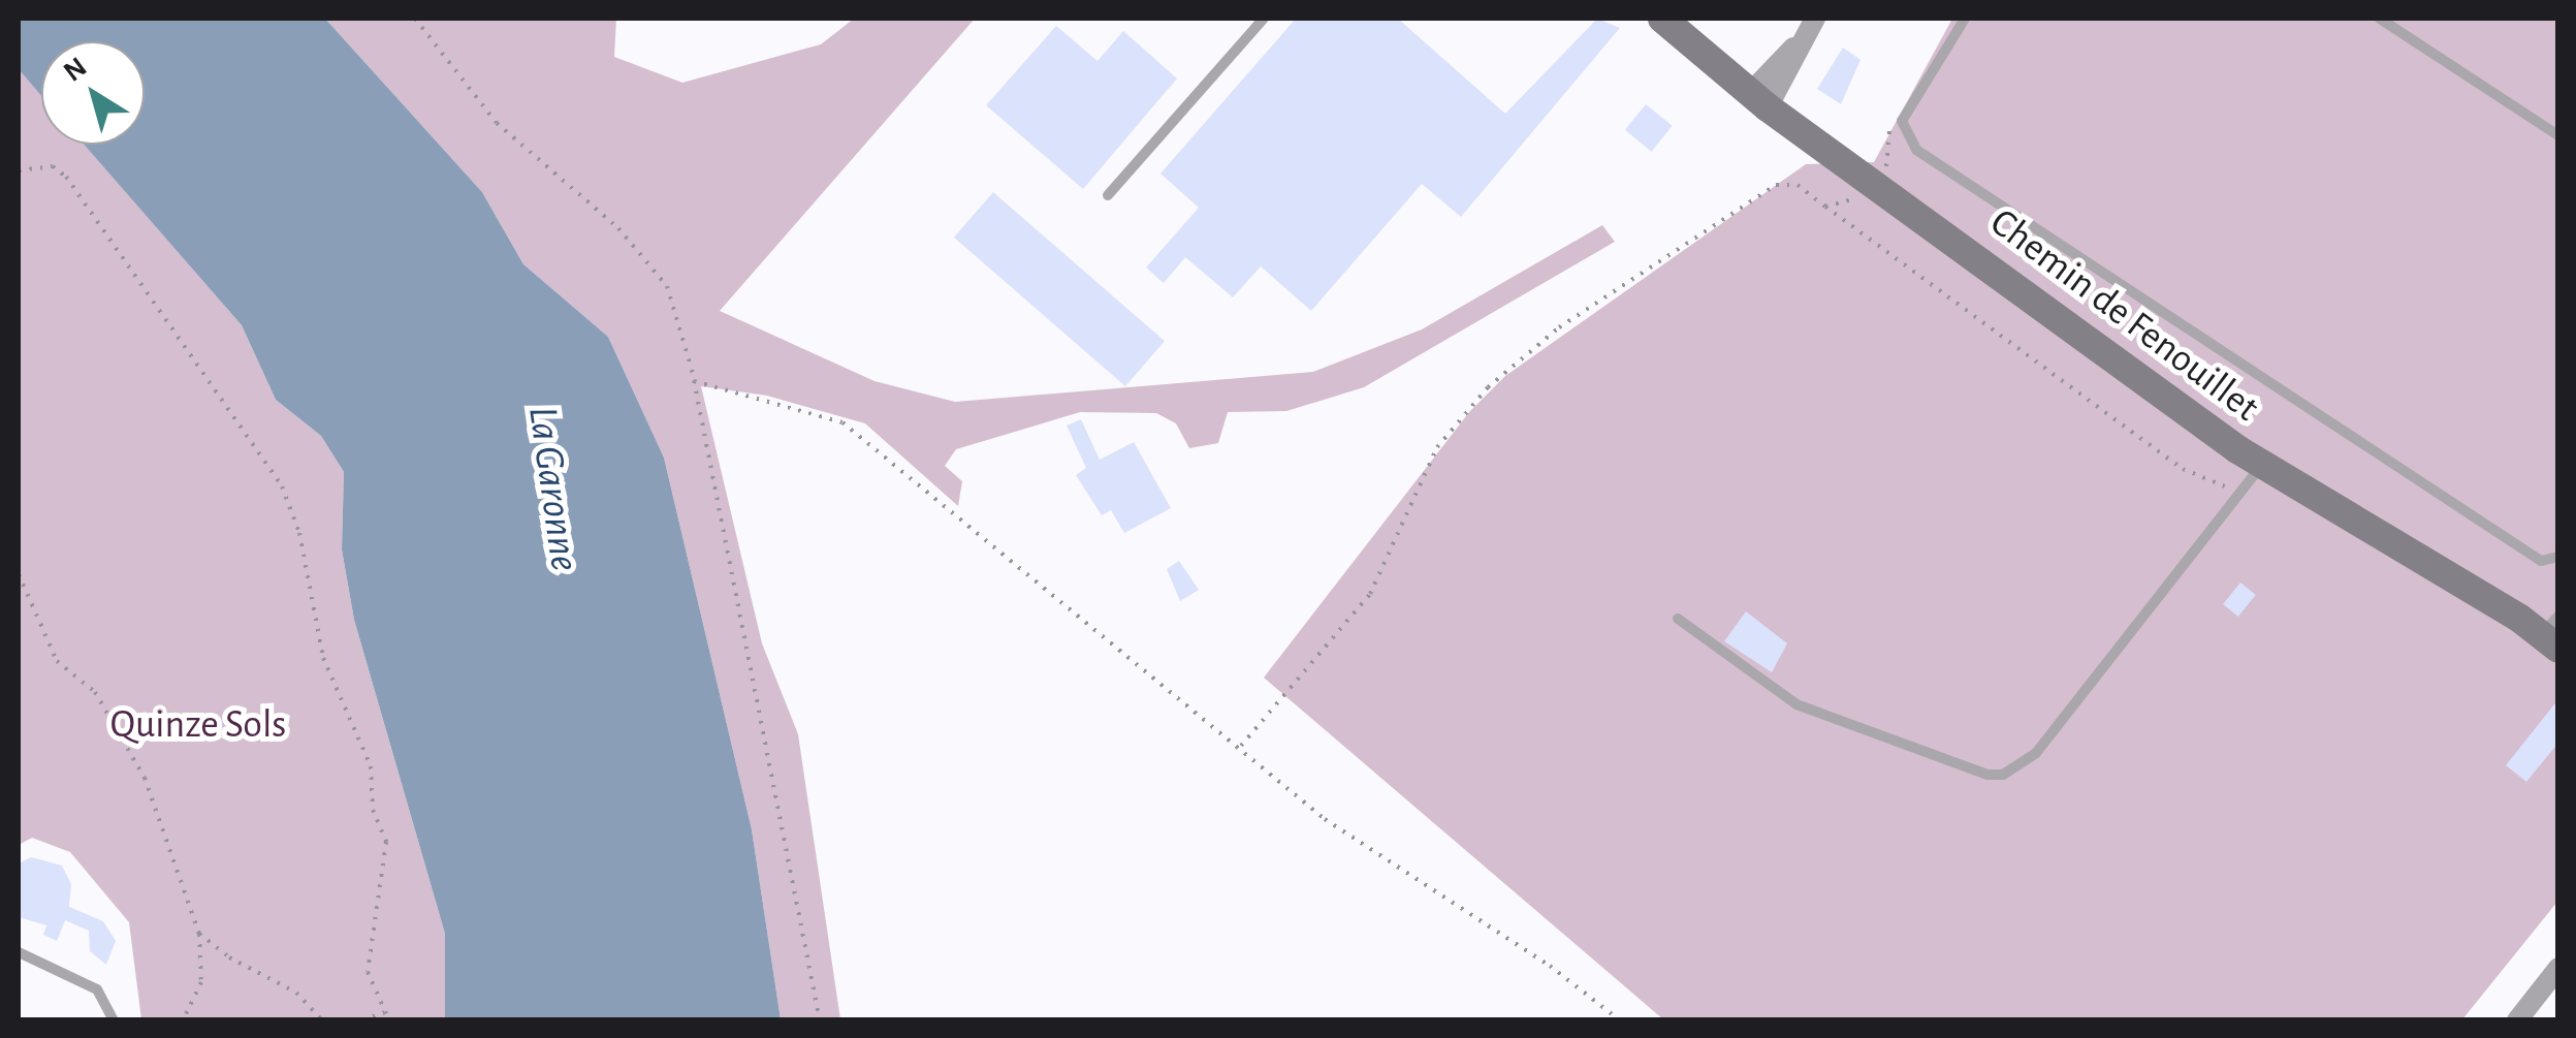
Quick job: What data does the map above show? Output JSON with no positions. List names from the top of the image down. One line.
{"streets":{"street":["Chemin de Fenouillet"]},"water":["La Garonne"],"parks":["Quinze Sols"],"north":"top left"}
